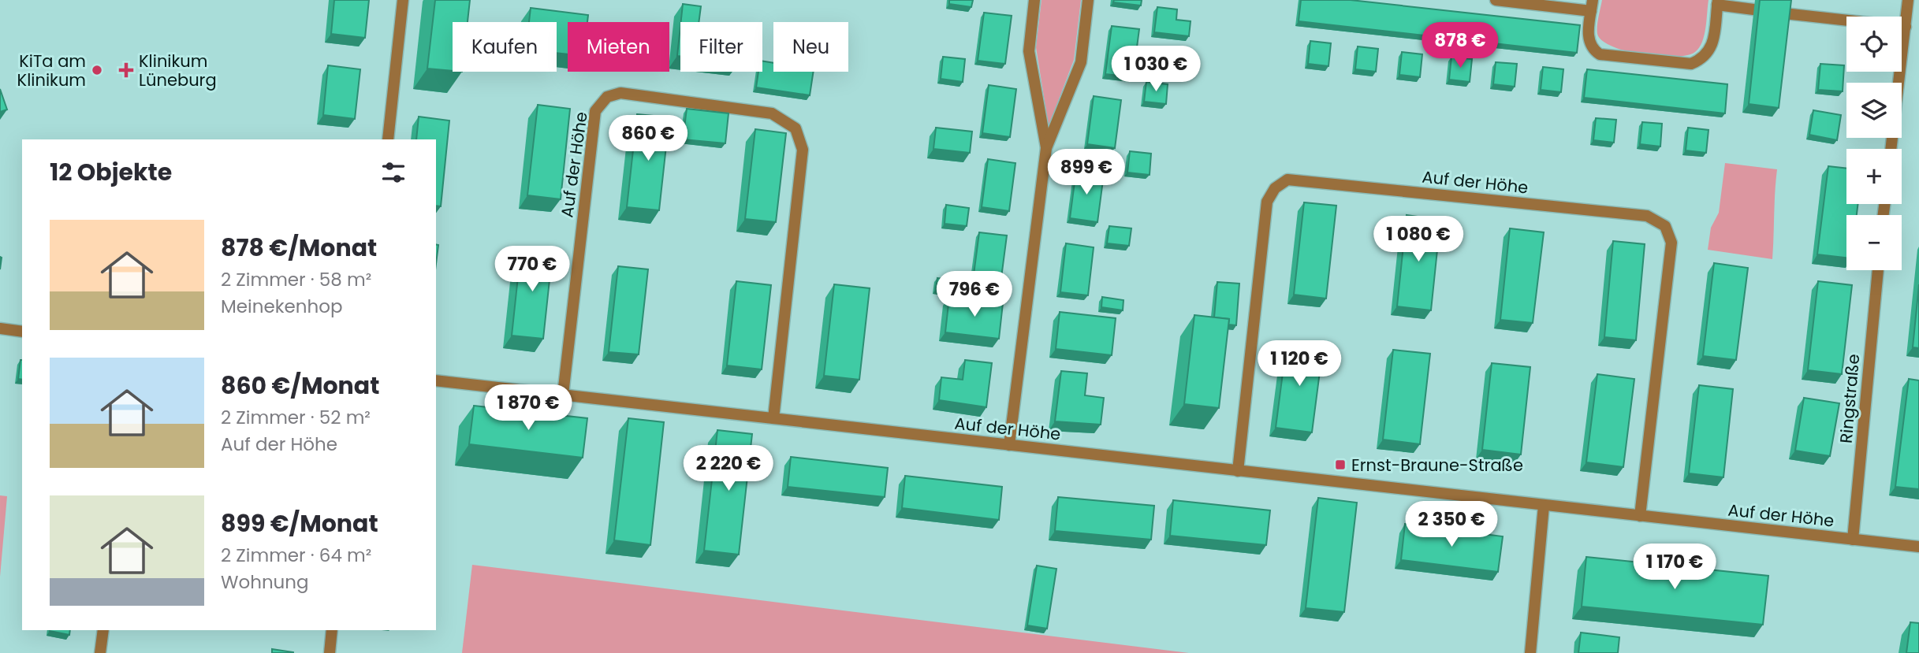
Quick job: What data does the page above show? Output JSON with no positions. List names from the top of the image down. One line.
{"streets":{"street":["Auf der Höhe","Ringstraße"]},"crossings":[["Auf der Höhe","Ringstraße"]],"places":{"other":["KiTa am Klinikum"],"health":["Klinikum Lüneburg"],"transit":["Ernst-Braune-Straße"]},"page":{"map_buttons":["+","−"],"price":["878 €","1 030 €","860 €","899 €","1 080 €","770 €","796 €","1 120 €","1 870 €","2 220 €","2 350 €","1 170 €"],"chip":["Kaufen","Mieten","Filter","Neu"],"heading":"12 Objekte","list":[{"name":"878 €/Monat","note":"2 Zimmer · 58 m² · Meinekenhop"},{"name":"860 €/Monat","note":"2 Zimmer · 52 m² · Auf der Höhe"},{"name":"899 €/Monat","note":"2 Zimmer · 64 m² · Wohnung"}]}}
